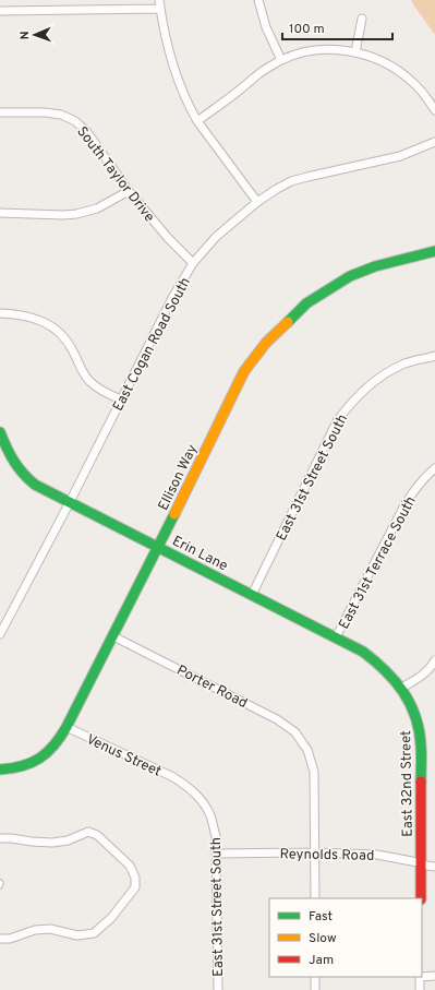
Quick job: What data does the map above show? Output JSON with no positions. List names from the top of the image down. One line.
{"streets":{"street":["South Taylor Drive","East Cogan Road South","Ellison Way","East 31st Street South","Erin Lane","East 31st Terrace South","Porter Road","Venus Street","East 32nd Street","Reynolds Road"]},"crossings":[["South Taylor Drive","East Cogan Road South"],["East Cogan Road South","Erin Lane"],["Ellison Way","Erin Lane"],["Ellison Way","Porter Road"],["Ellison Way","Venus Street"],["East 31st Street South","Erin Lane"],["East 31st Street South","Venus Street"],["East 31st Street South","Reynolds Road"],["Erin Lane","East 31st Terrace South"],["Erin Lane","East 32nd Street"],["Porter Road","Reynolds Road"],["East 32nd Street","Reynolds Road"]],"legend":["Fast","Slow","Jam"],"scale_bar":"100 m","north":"left"}
